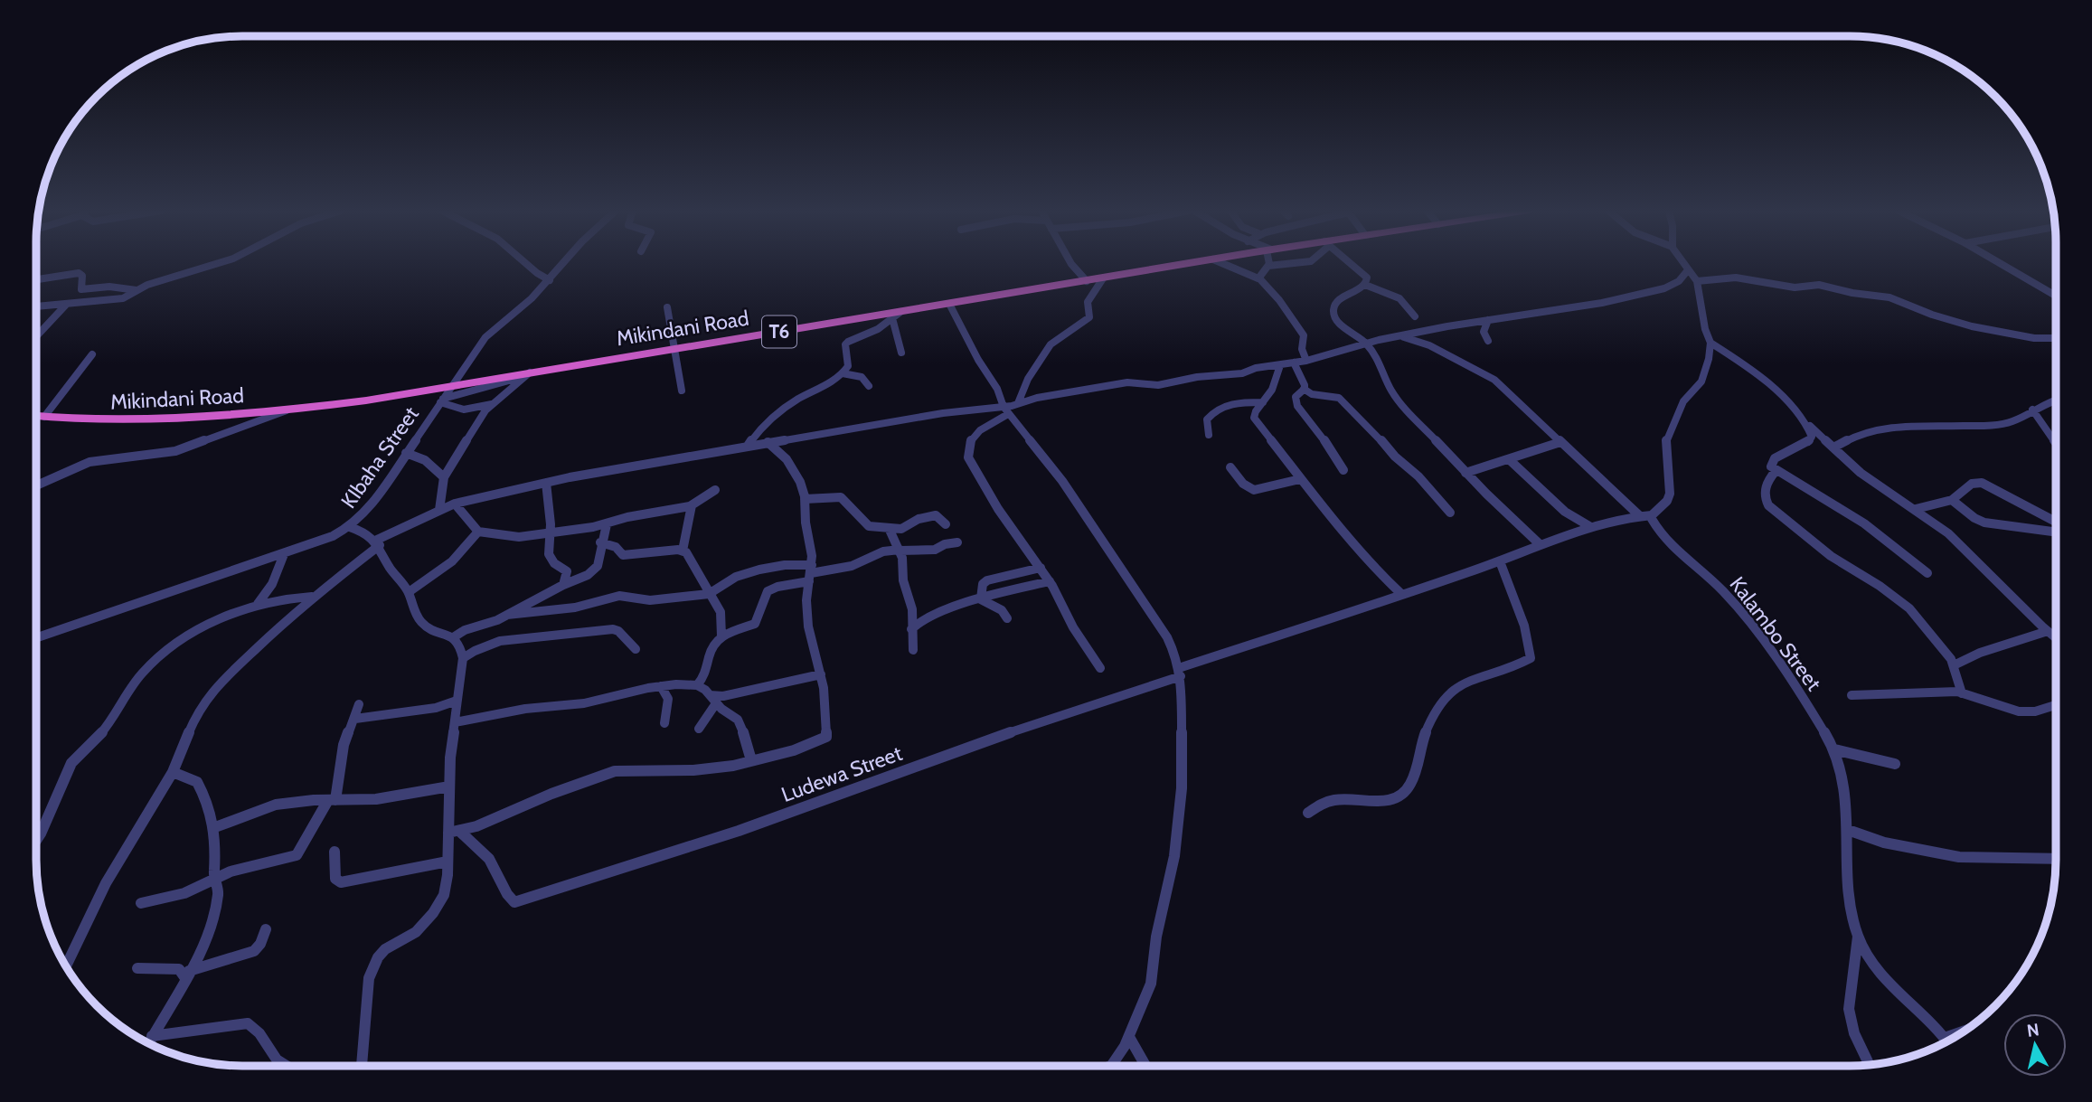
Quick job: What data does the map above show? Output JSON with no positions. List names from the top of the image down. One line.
{"streets":{"highway":["Mikindani Road","T6"],"street":["KIbaha Street","Kalambo Street","Ludewa Street"]},"crossings":[["Mikindani Road","KIbaha Street"],["Kalambo Street","Ludewa Street"]],"north":"top"}
